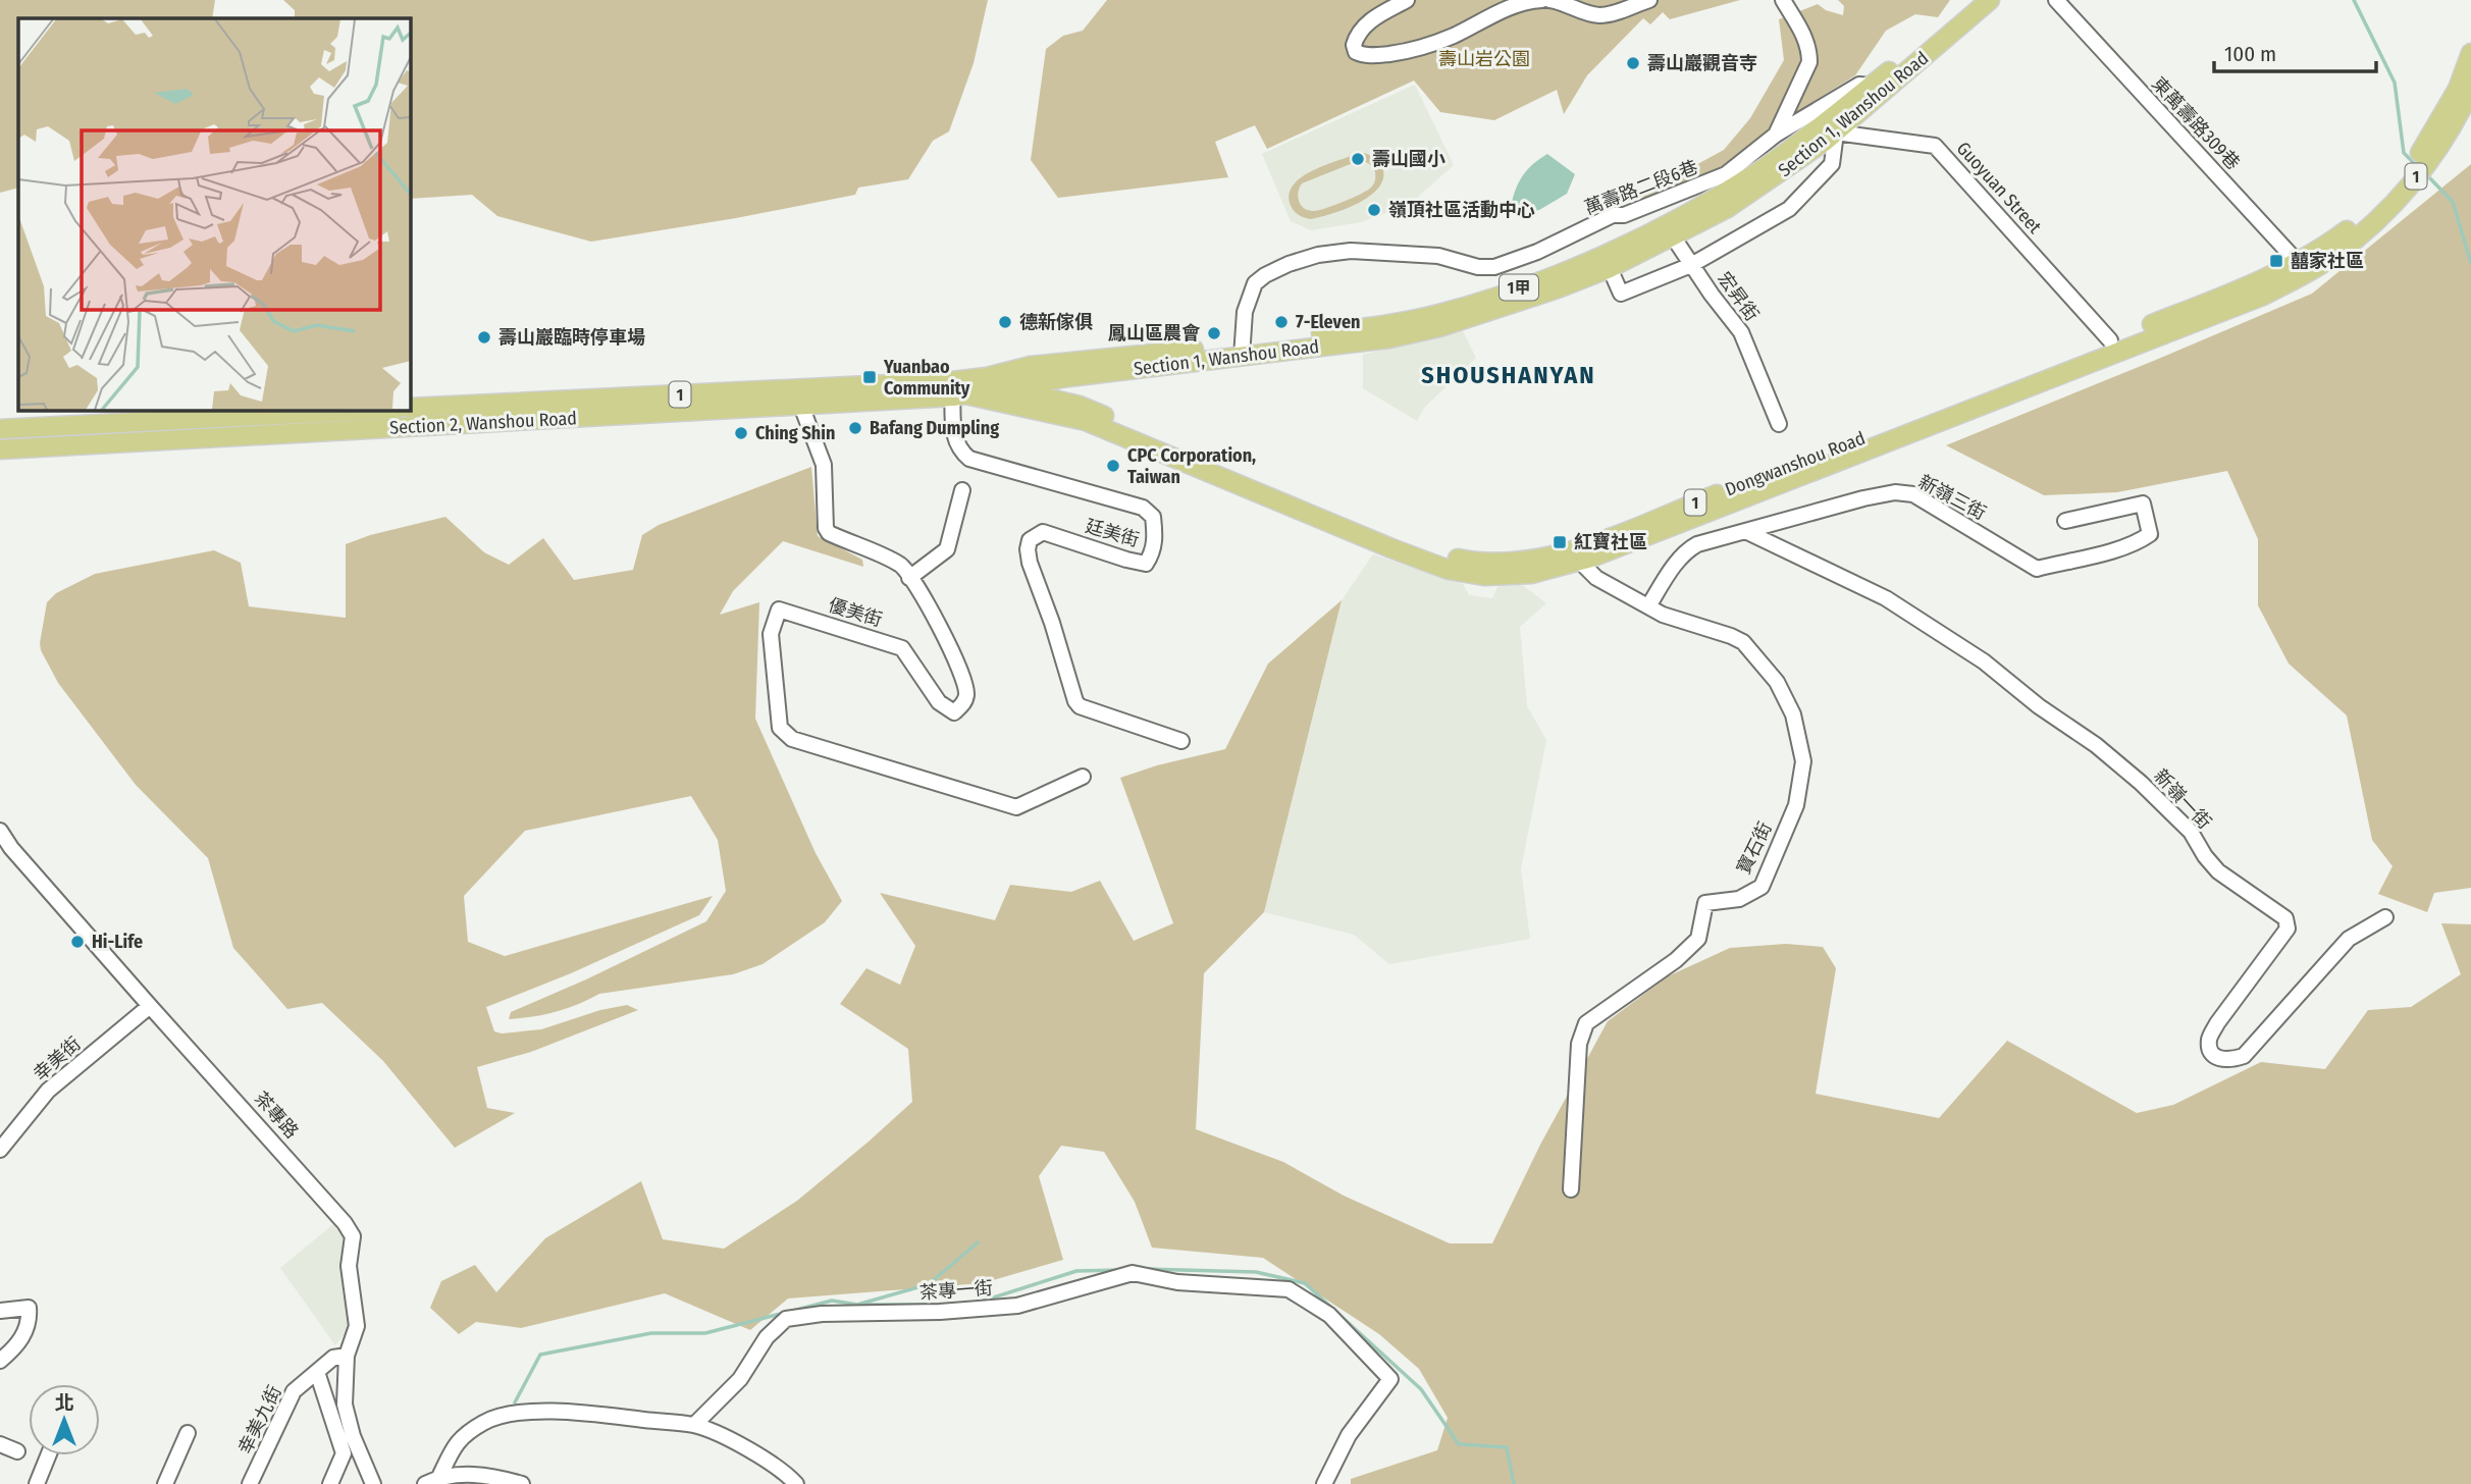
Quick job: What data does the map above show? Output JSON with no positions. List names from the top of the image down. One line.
{"streets":{"main road":["Section 1, Wanshou Road","1","1甲","Section 2, Wanshou Road","Dongwanshou Road"],"street":["東萬壽路309巷","萬壽路二段6巷","Guoyuan Street","宏昇街","新嶺三街","廷美街","優美街","新嶺一街","寶石街","幸美街","茶專路","茶專一街","幸美九街"]},"crossings":[["Section 1, Wanshou Road","萬壽路二段6巷"],["Section 1, Wanshou Road","Guoyuan Street"],["Section 1, Wanshou Road","宏昇街"],["Section 1, Wanshou Road","Section 2, Wanshou Road"],["Section 1, Wanshou Road","Dongwanshou Road"],["東萬壽路309巷","Dongwanshou Road"],["1","Dongwanshou Road"],["Guoyuan Street","Dongwanshou Road"],["Section 2, Wanshou Road","Dongwanshou Road"],["Section 2, Wanshou Road","廷美街"],["Section 2, Wanshou Road","優美街"],["Dongwanshou Road","廷美街"],["Dongwanshou Road","寶石街"],["新嶺三街","新嶺一街"],["新嶺三街","寶石街"],["幸美街","茶專路"],["茶專路","幸美九街"]],"districts":["SHOUSHANYAN"],"parks":["壽山岩公園"],"places":{"other":["壽山巖觀音寺","壽山國小","嶺頂社區活動中心","德新傢俱","7-Eleven","鳳山區農會","壽山巖臨時停車場","Bafang Dumpling","Ching Shin","CPC Corporation, Taiwan","Hi-Life"],"transit":["囍家社區","Yuanbao Community","紅寶社區"]},"scale_bar":"100 m","north":"top"}
